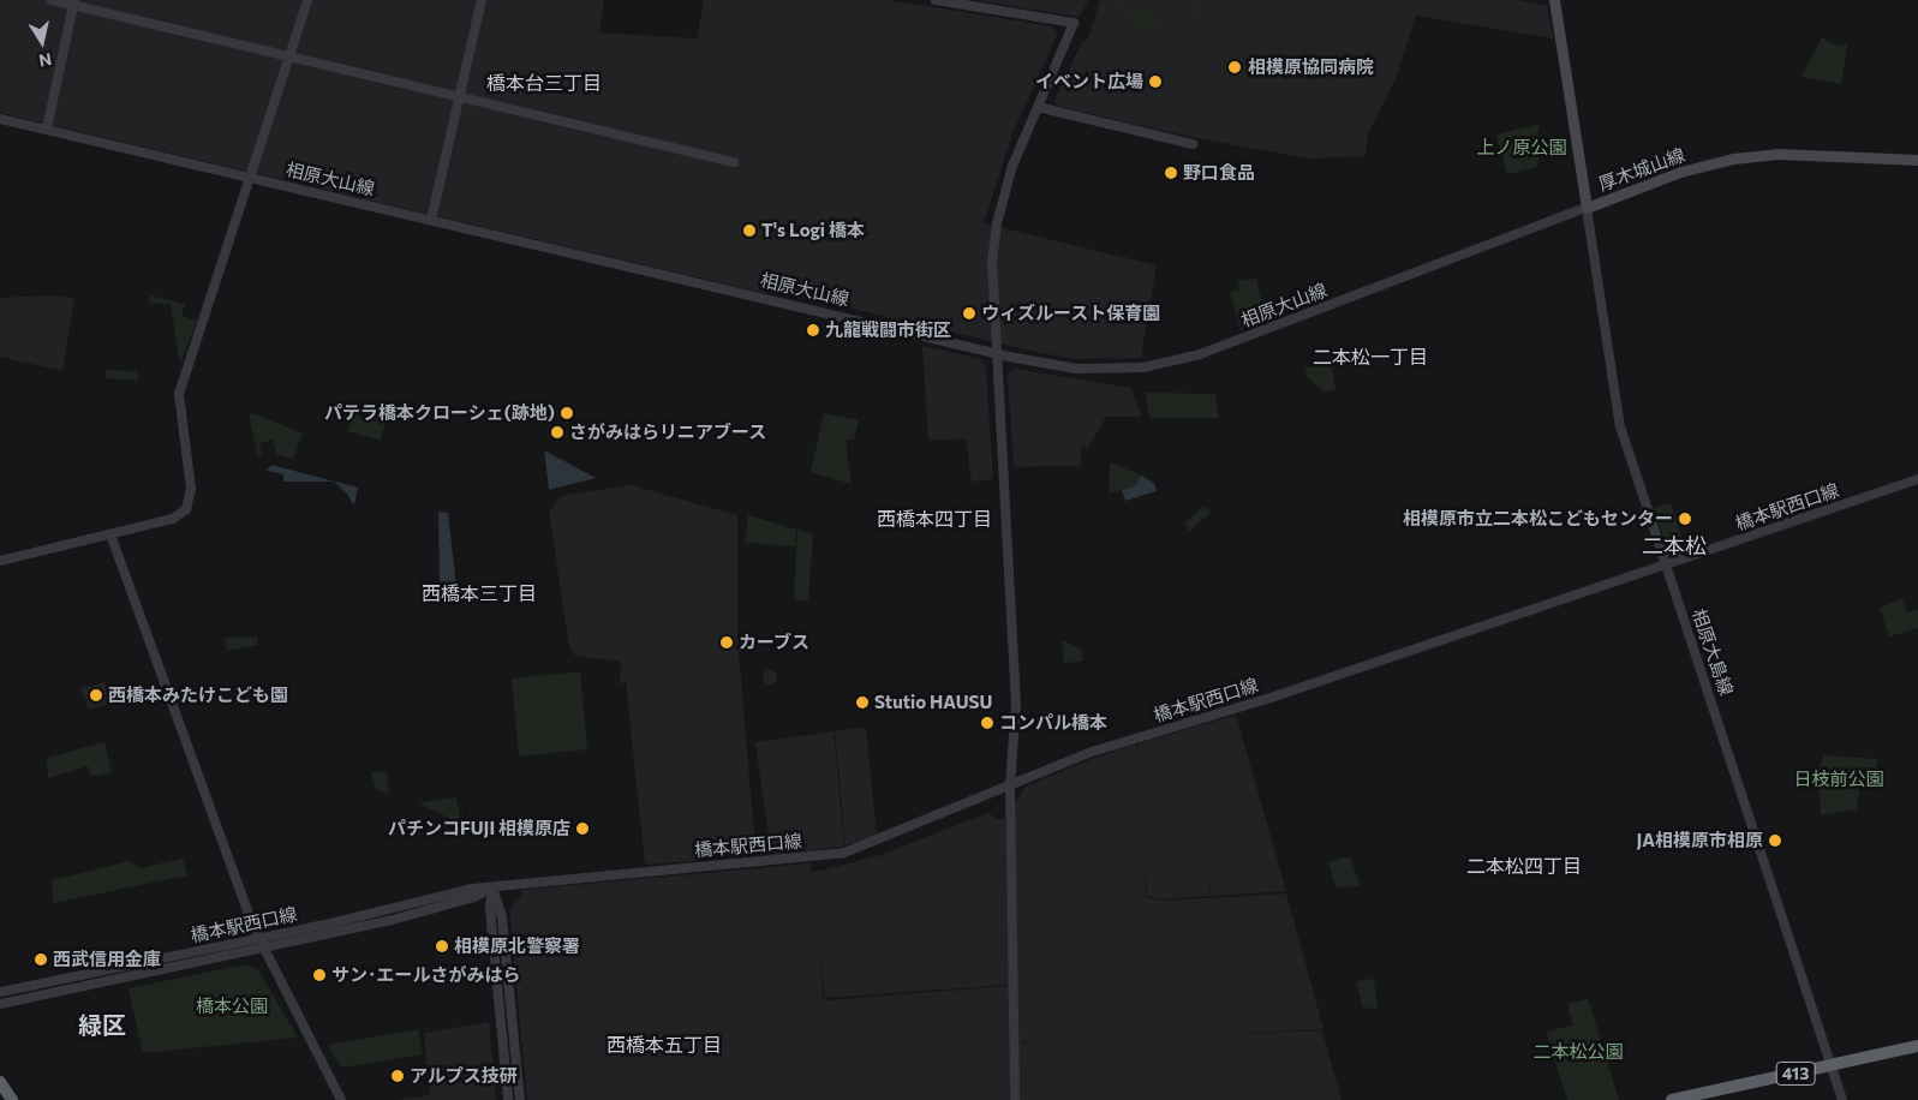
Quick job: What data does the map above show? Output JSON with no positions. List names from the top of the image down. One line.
{"streets":{"highway":["413"],"main road":["厚木城山線"],"street":["相原大山線","橋本駅西口線","相原大島線"]},"crossings":[["厚木城山線","相原大山線"],["厚木城山線","相原大島線"],["相原大山線","相原大島線"],["橋本駅西口線","相原大島線"],["相原大島線","413"]],"districts":["橋本台三丁目","二本松一丁目","西橋本四丁目","二本松","西橋本三丁目","二本松四丁目","緑区","西橋本五丁目"],"parks":["上ノ原公園","日枝前公園","橋本公園","二本松公園"],"places":["相模原協同病院","イベント広場","野口食品","T's Logi 橋本","ウィズルースト保育園","九龍戦闘市街区","パテラ橋本クローシェ(跡地)","さがみはらリニアブース","相模原市立二本松こどもセンター","カーブス","西橋本みたけこども園","Stutio HAUSU","コンパル橋本","パチンコFUJI 相模原店","JA相模原市相原","相模原北警察署","西武信用金庫","サン･エールさがみはら","アルプス技研"],"north":"bottom"}
